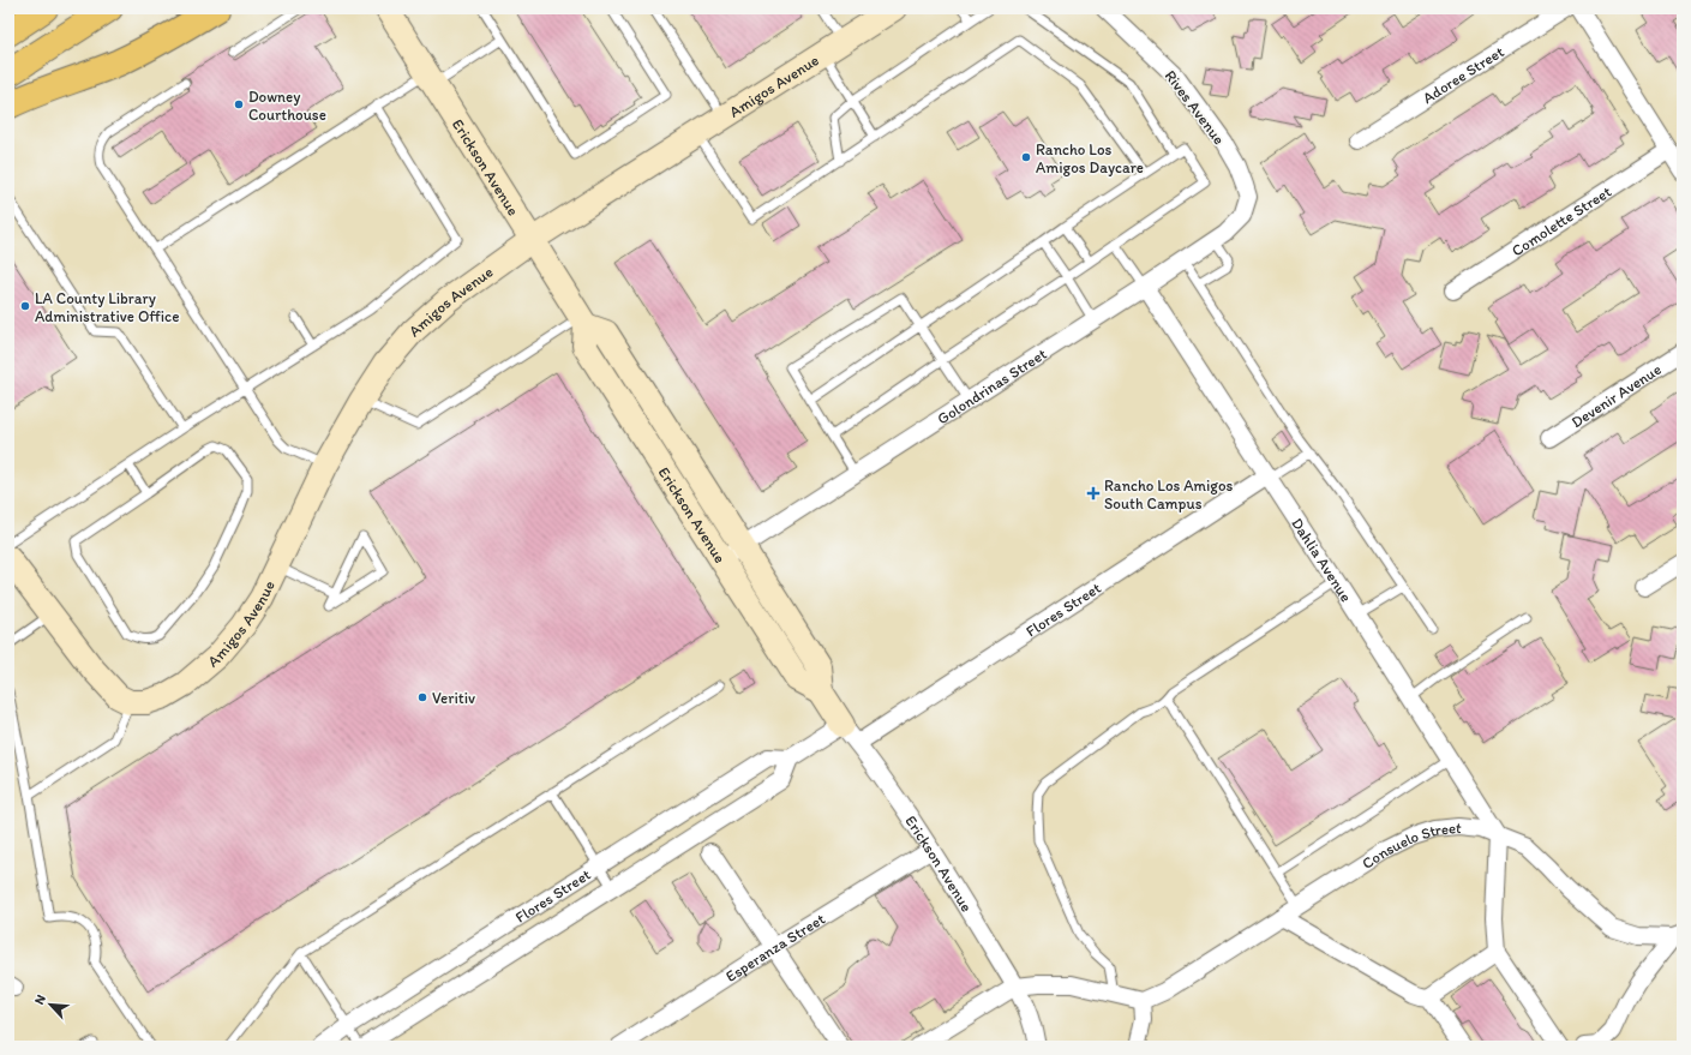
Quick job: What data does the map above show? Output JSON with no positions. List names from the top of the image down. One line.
{"streets":{"street":["Adoree Street","Amigos Avenue","Rives Avenue","Erickson Avenue","Comolette Street","Golondrinas Street","Devenir Avenue","Dahlia Avenue","Flores Street","Consuelo Street","Esperanza Street"]},"crossings":[["Amigos Avenue","Erickson Avenue"],["Rives Avenue","Golondrinas Street"],["Erickson Avenue","Golondrinas Street"],["Erickson Avenue","Flores Street"],["Erickson Avenue","Esperanza Street"],["Golondrinas Street","Dahlia Avenue"],["Dahlia Avenue","Flores Street"],["Dahlia Avenue","Consuelo Street"]],"places":{"other":["Downey Courthouse","Rancho Los Amigos Daycare","LA County Library Administrative Office","Veritiv"],"health":["Rancho Los Amigos South Campus"]},"north":"top left"}
